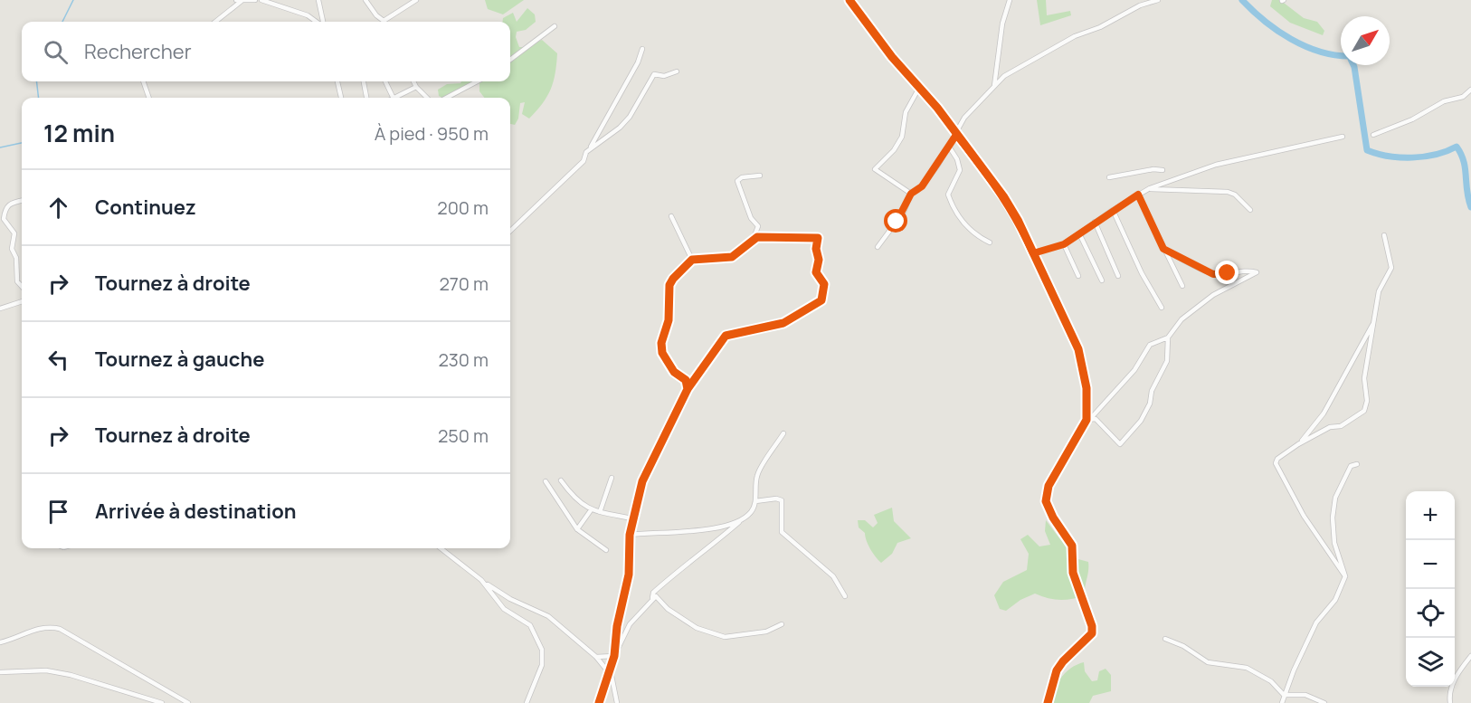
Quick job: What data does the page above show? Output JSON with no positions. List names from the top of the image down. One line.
{"north":"top right","page":{"search":"Rechercher","heading":["12 min","À pied · 950 m"],"list":[["Continuez","200 m"],["Tournez à droite","270 m"],["Tournez à gauche","230 m"],["Tournez à droite","250 m"],"Arrivée à destination"],"map_buttons":["+","−"]}}
